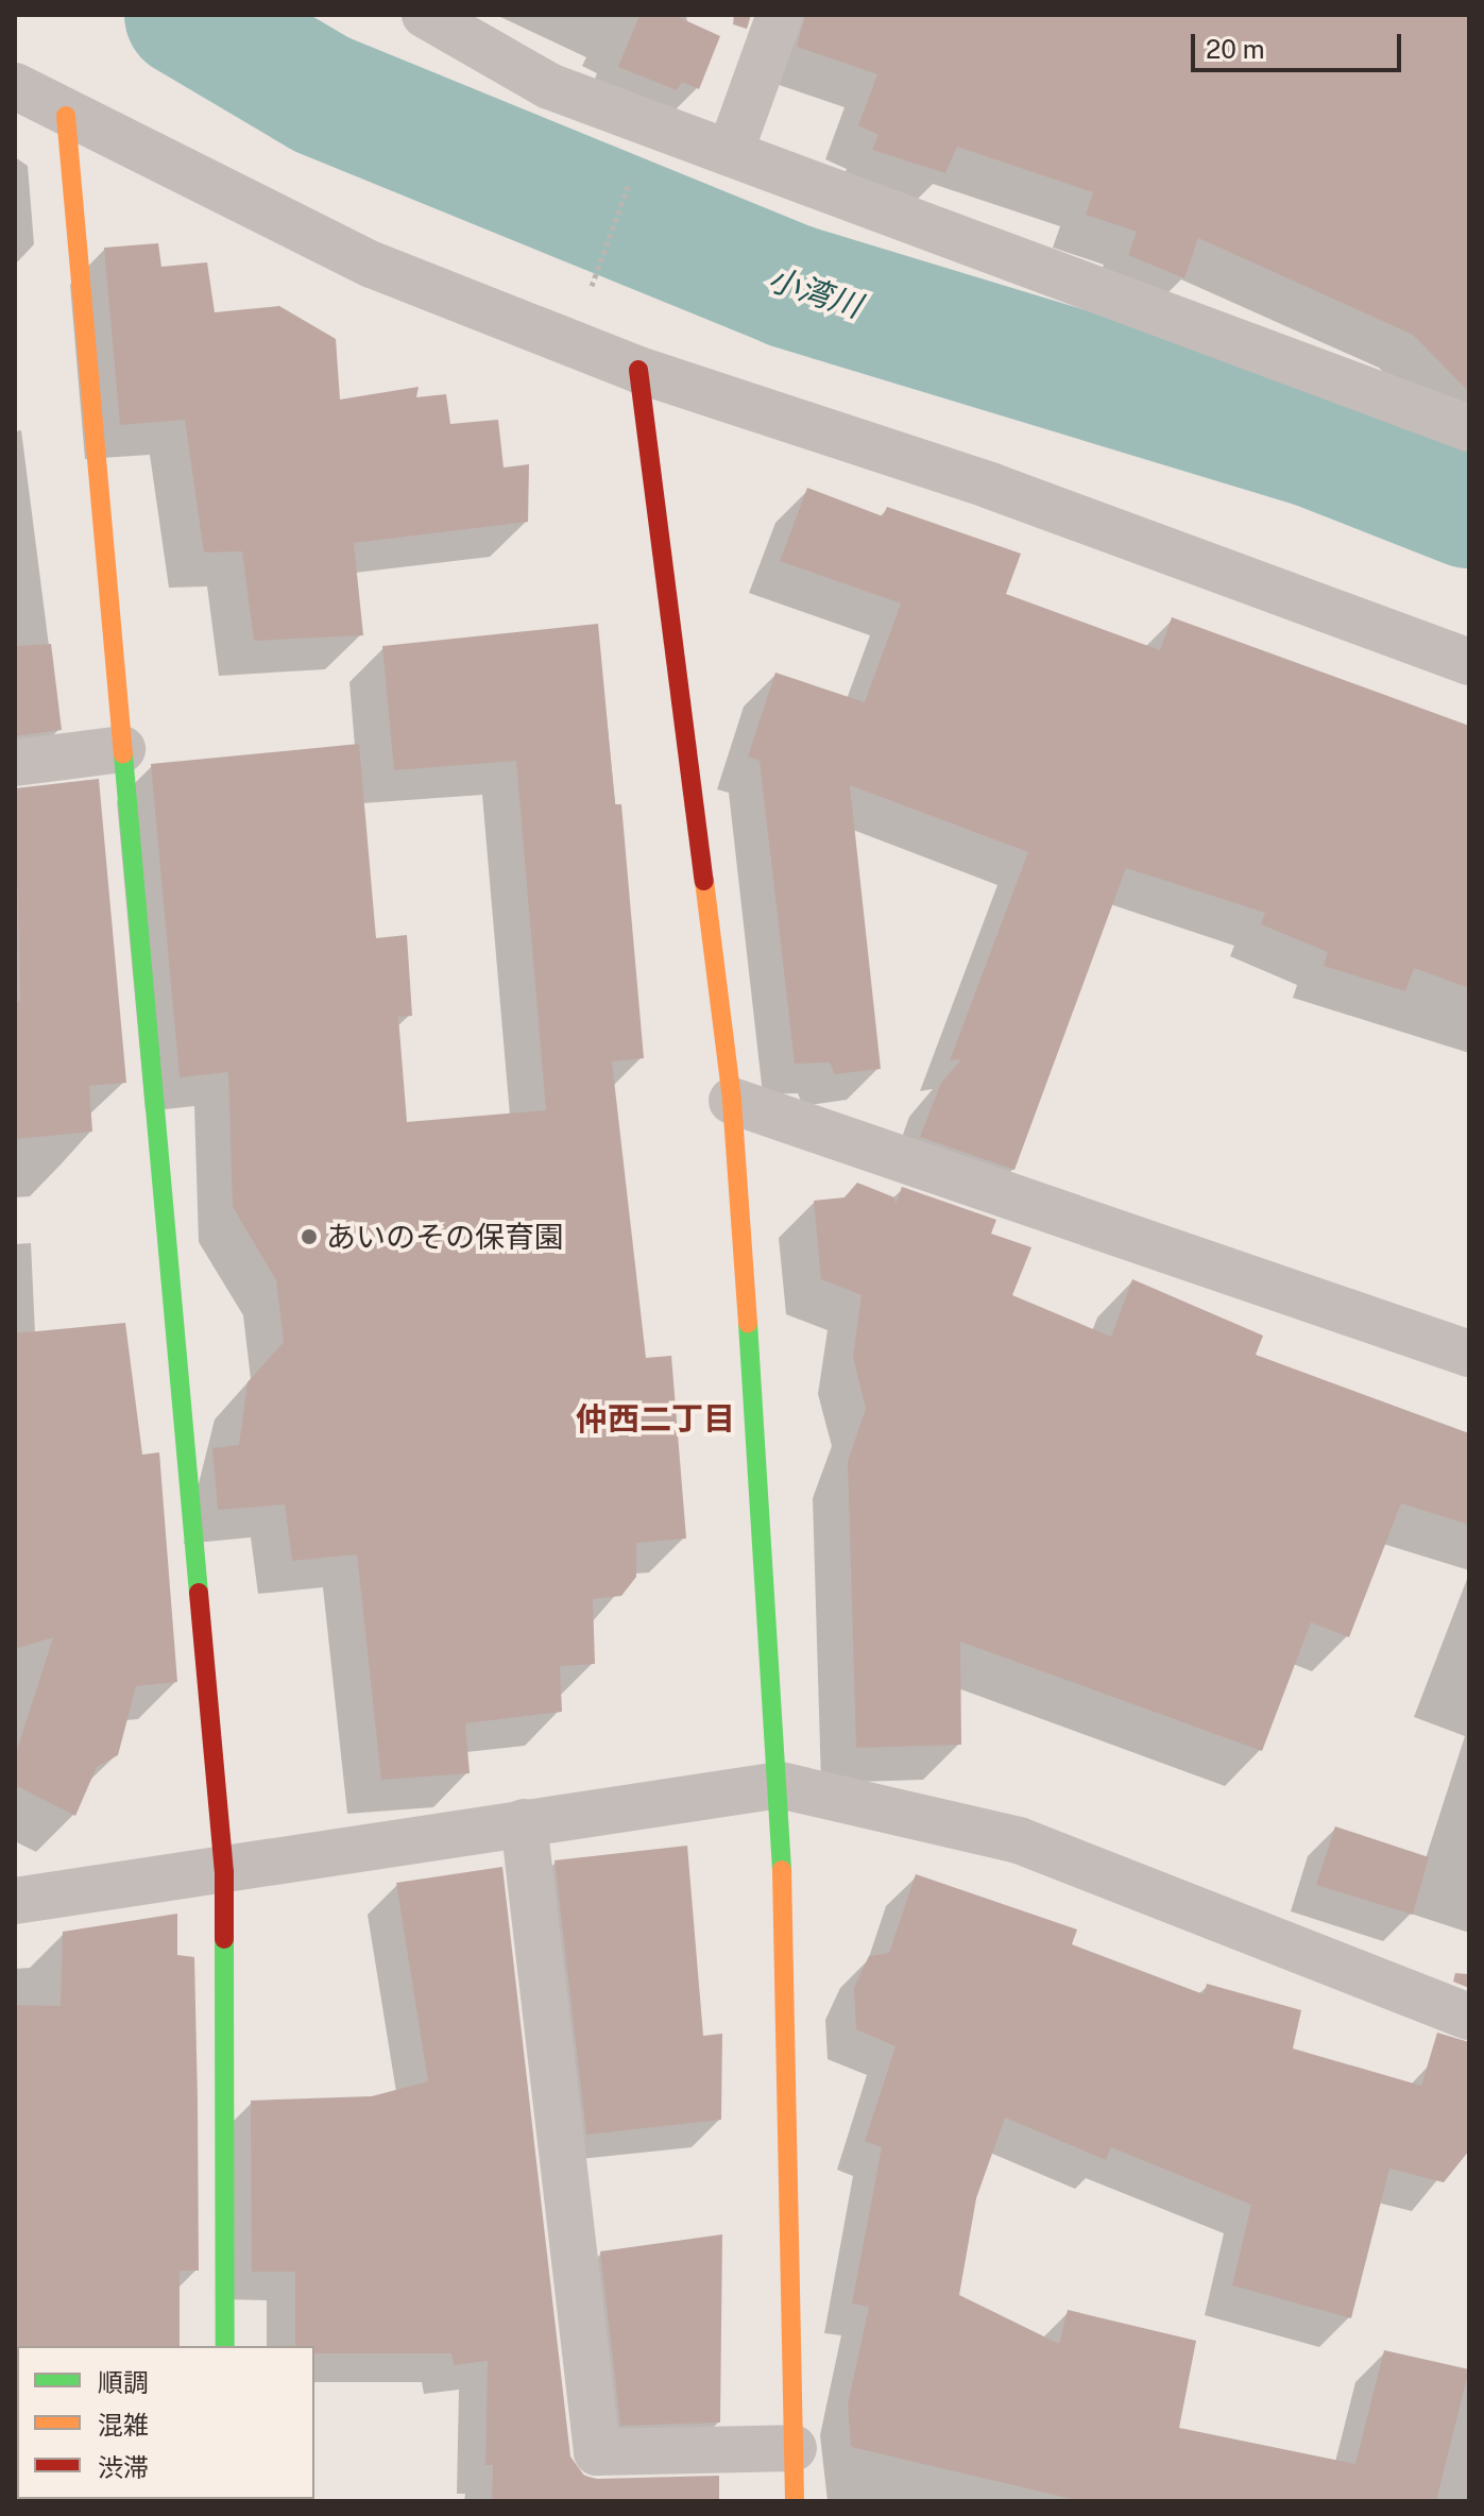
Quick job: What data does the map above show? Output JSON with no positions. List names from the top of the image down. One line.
{"districts":["仲西二丁目"],"water":["小湾川"],"places":["あいのその保育園"],"legend":["順調","混雑","渋滞"],"scale_bar":"20 m"}
